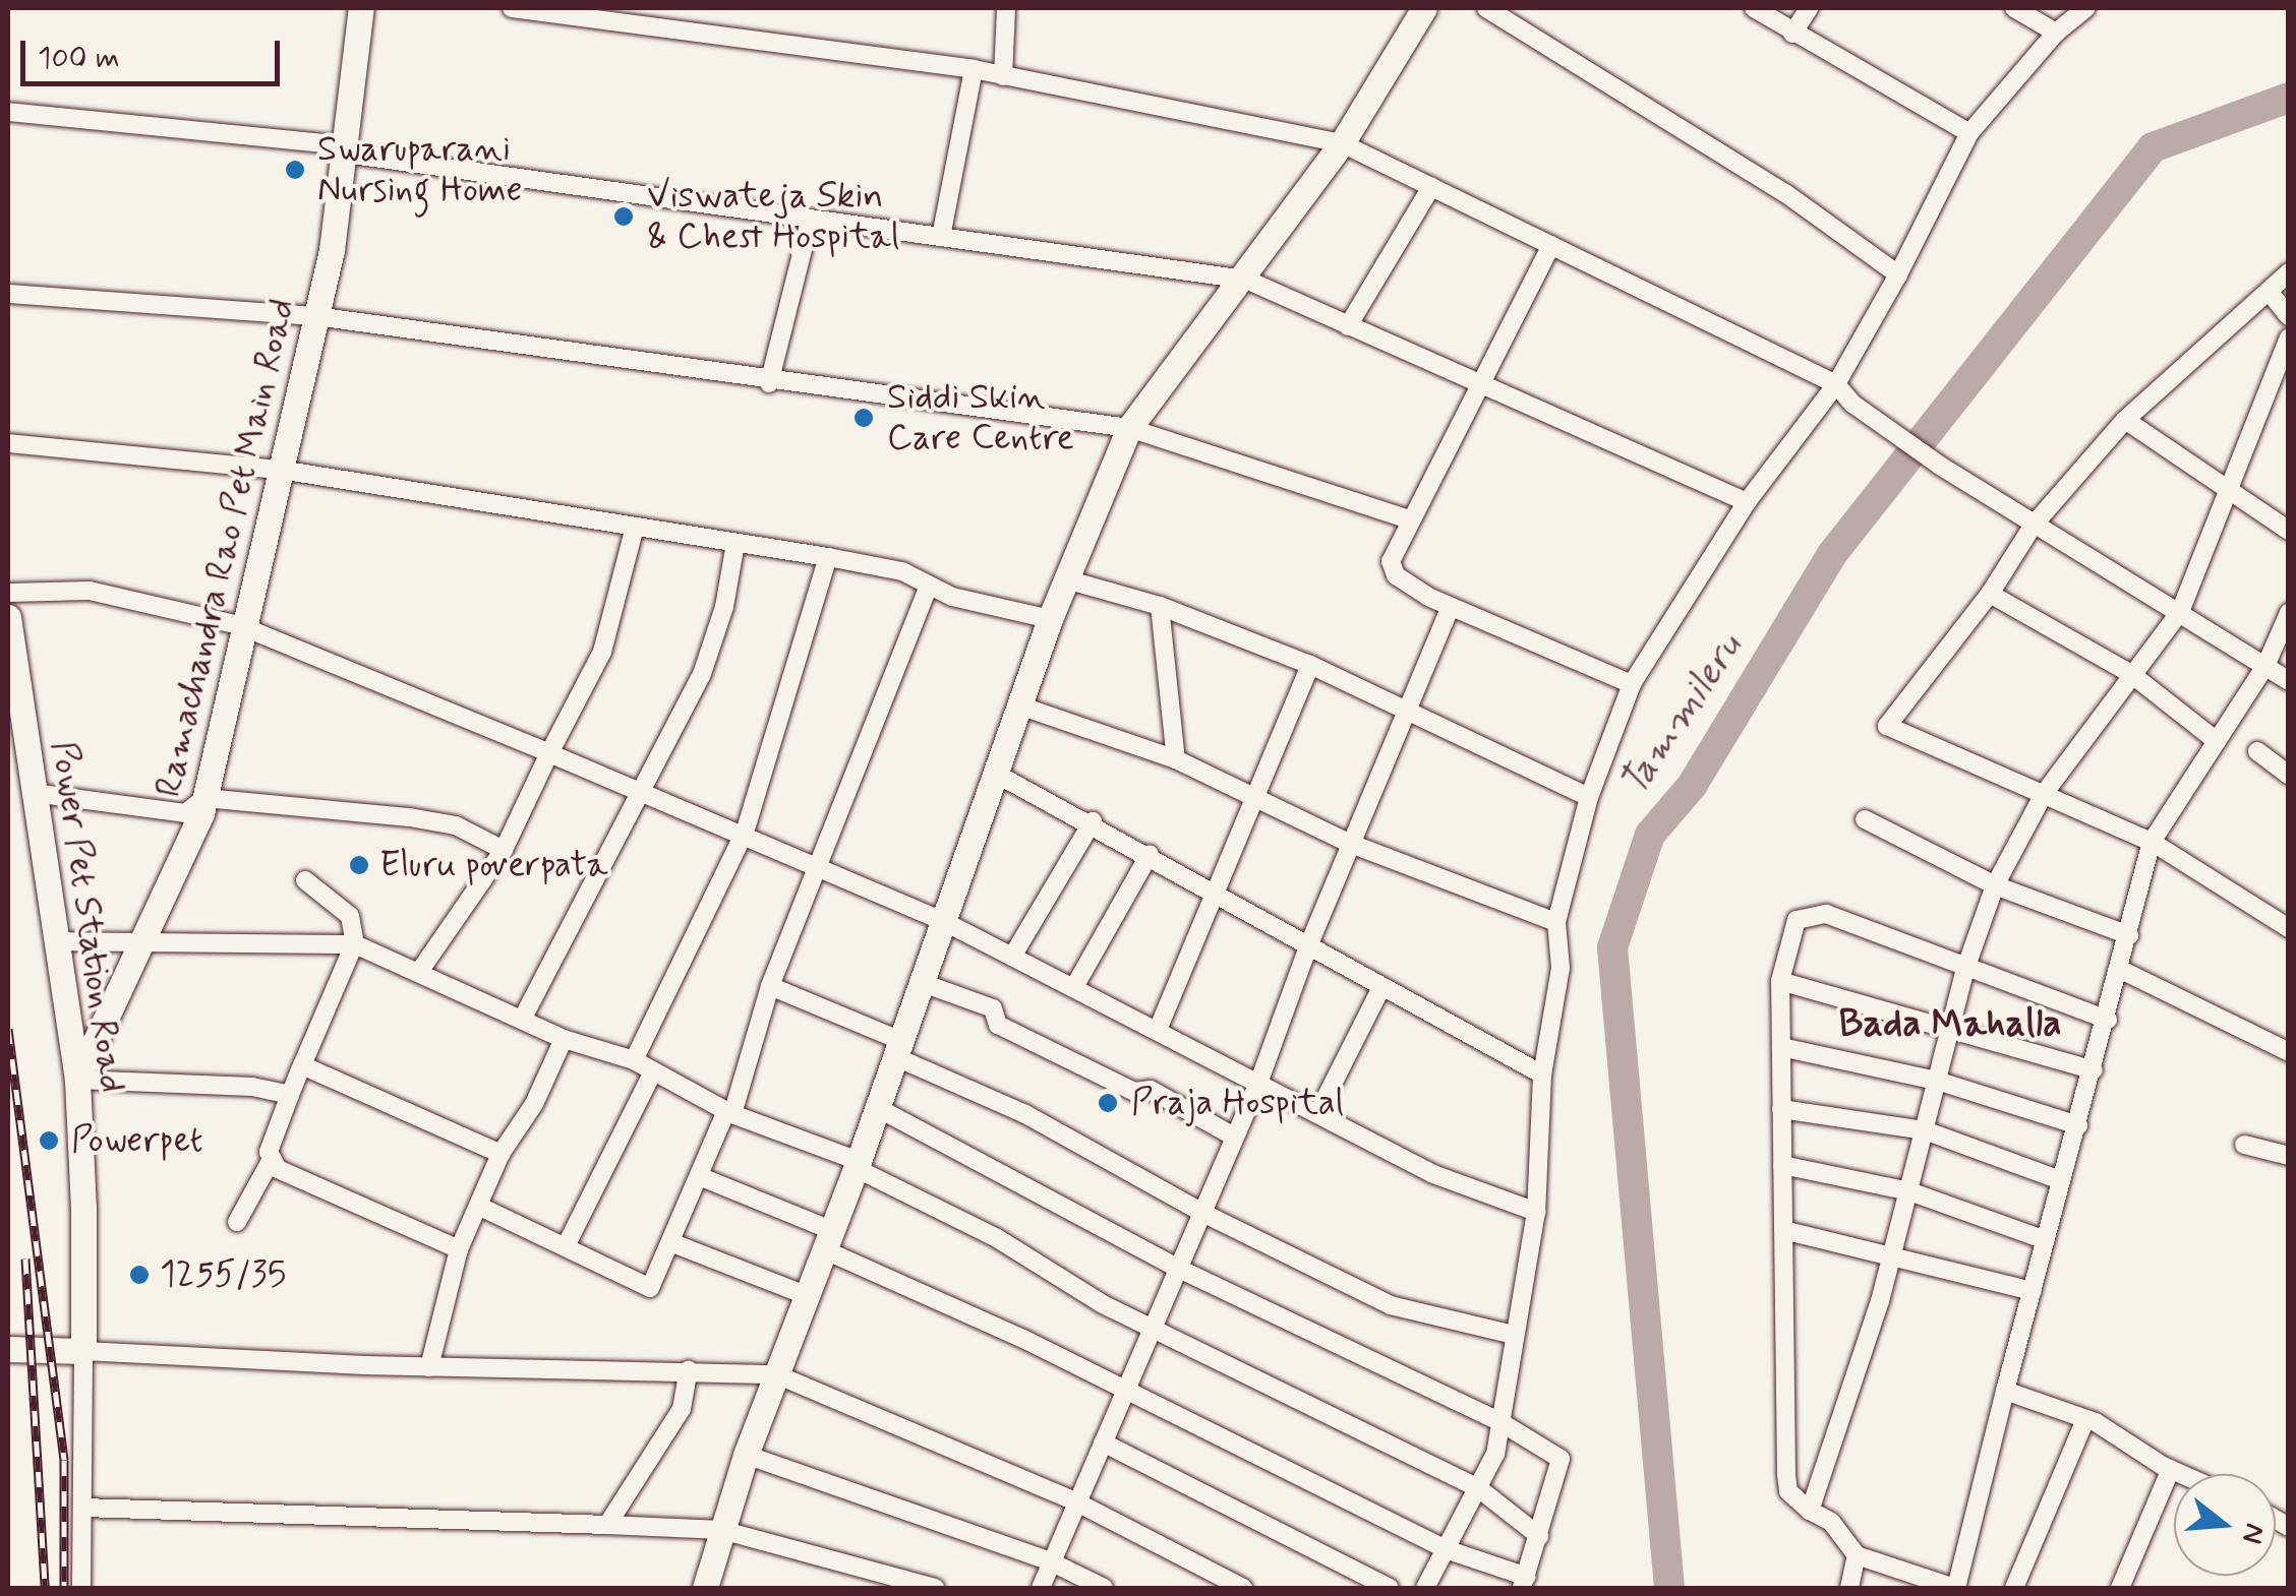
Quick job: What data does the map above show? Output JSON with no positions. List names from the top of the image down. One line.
{"streets":{"street":["Ramachandra Rao Pet Main Road","Power Pet Station Road"]},"crossings":[["Ramachandra Rao Pet Main Road","Power Pet Station Road"]],"districts":["Bada Mahalla"],"water":["Tammileru"],"places":["Swaruparani Nursing Home","Viswateja Skin & Chest Hospital","Siddi Skin Care Centre","Eluru poverpata","Praja Hospital","Powerpet","1255/35"],"scale_bar":"100 m","north":"right"}
